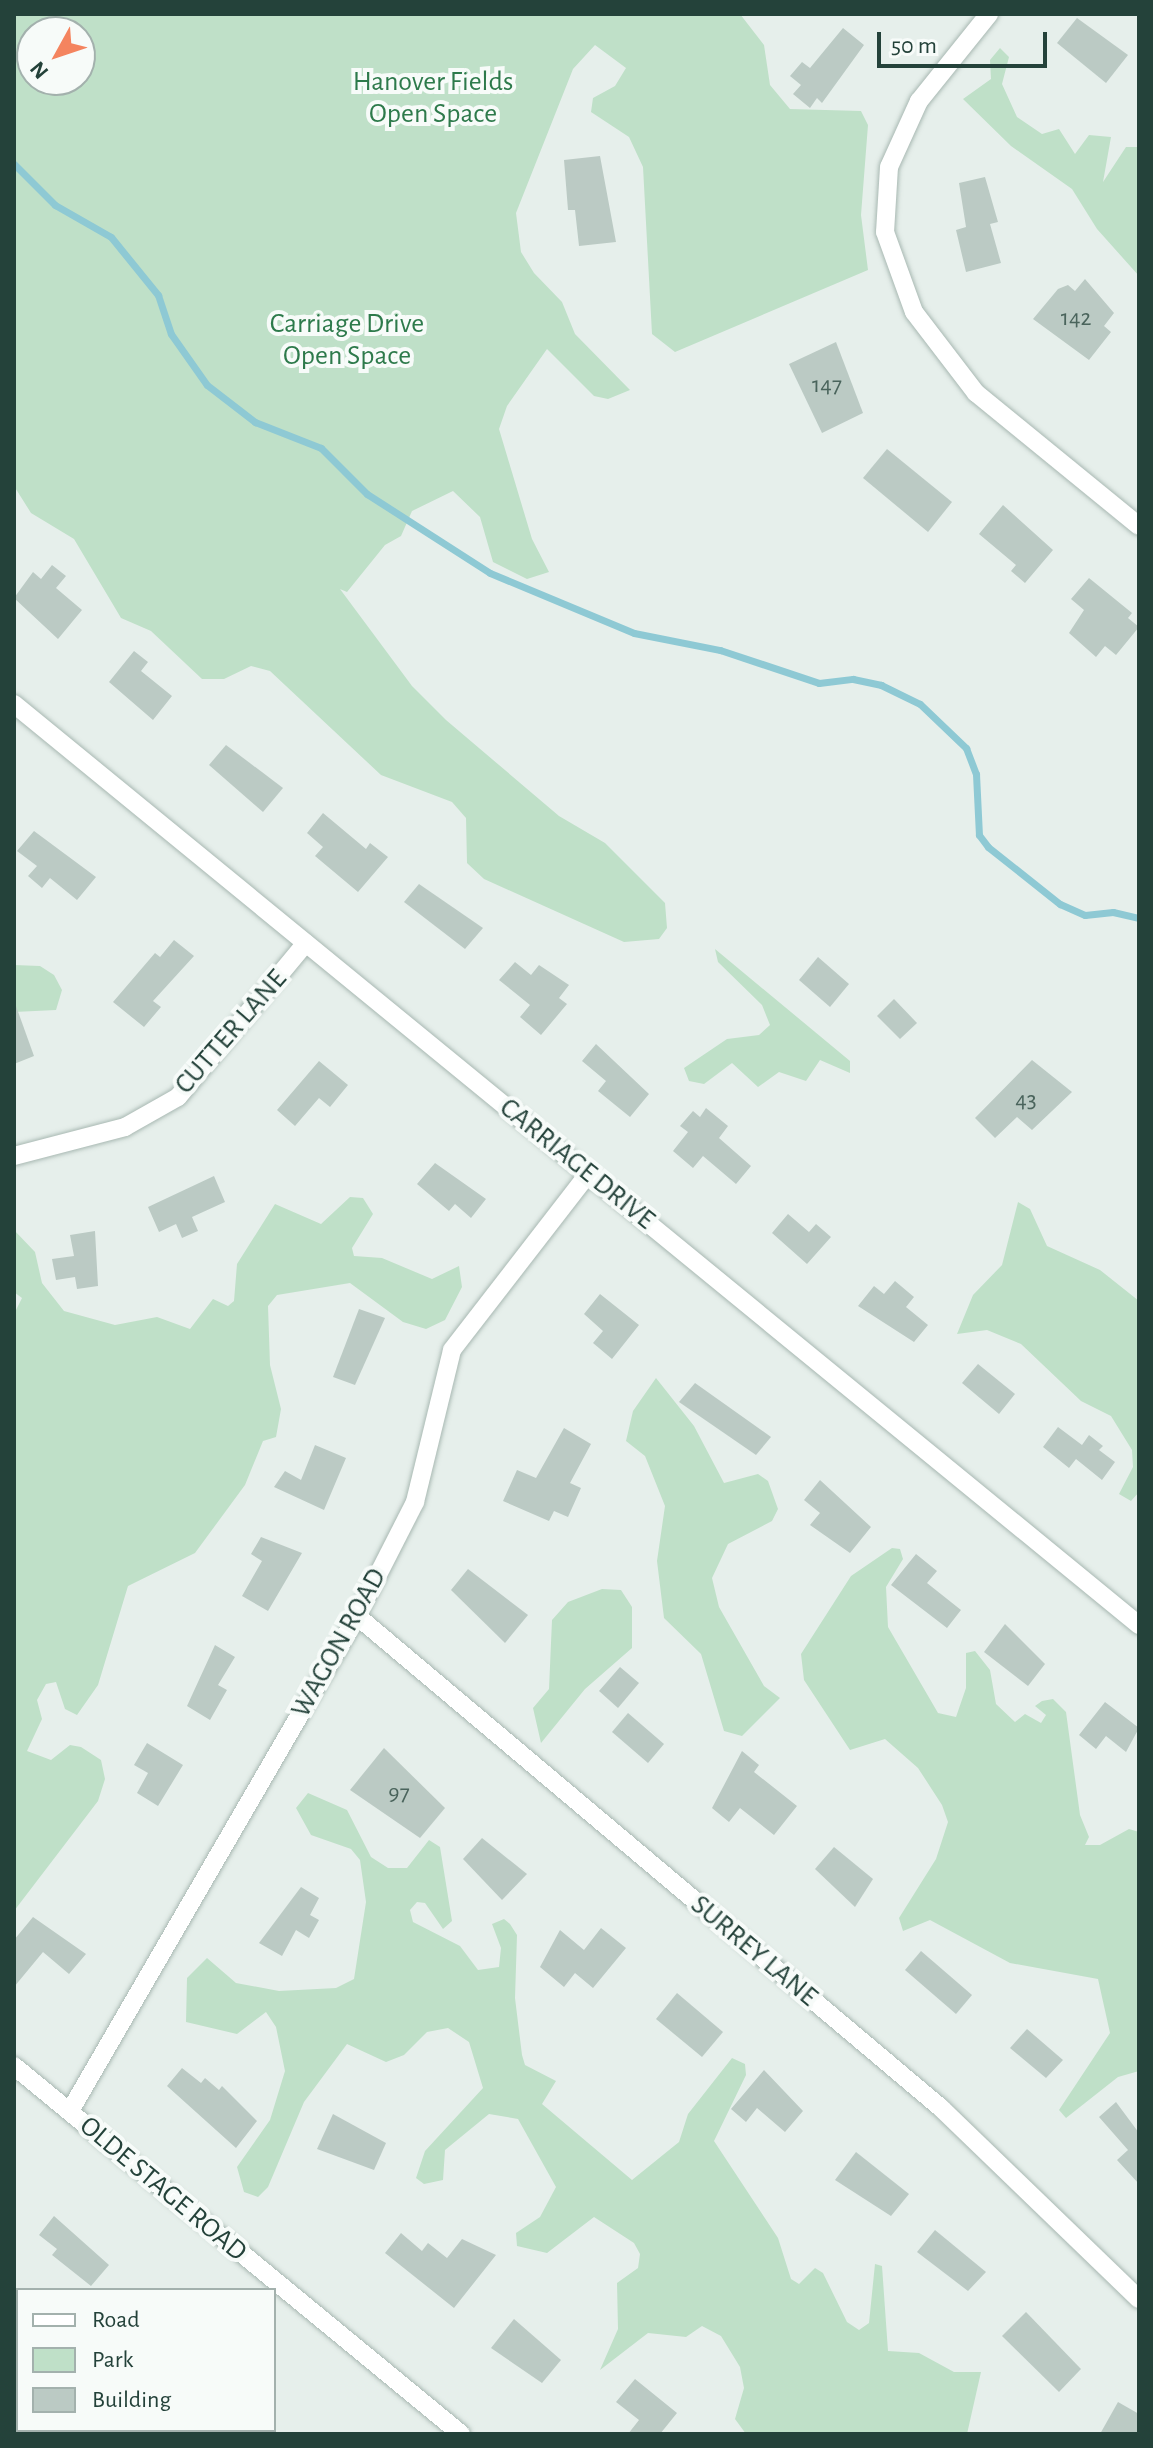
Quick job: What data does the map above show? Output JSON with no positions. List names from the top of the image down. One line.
{"streets":{"street":["CUTTER LANE","CARRIAGE DRIVE","WAGON ROAD","SURREY LANE","OLDE STAGE ROAD"]},"crossings":[["CUTTER LANE","CARRIAGE DRIVE"],["CARRIAGE DRIVE","WAGON ROAD"],["WAGON ROAD","SURREY LANE"],["WAGON ROAD","OLDE STAGE ROAD"]],"parks":["Hanover Fields Open Space","Carriage Drive Open Space"],"house_numbers":["142","147","43","97"],"legend":["Road","Park","Building"],"scale_bar":"50 m","north":"bottom left"}
